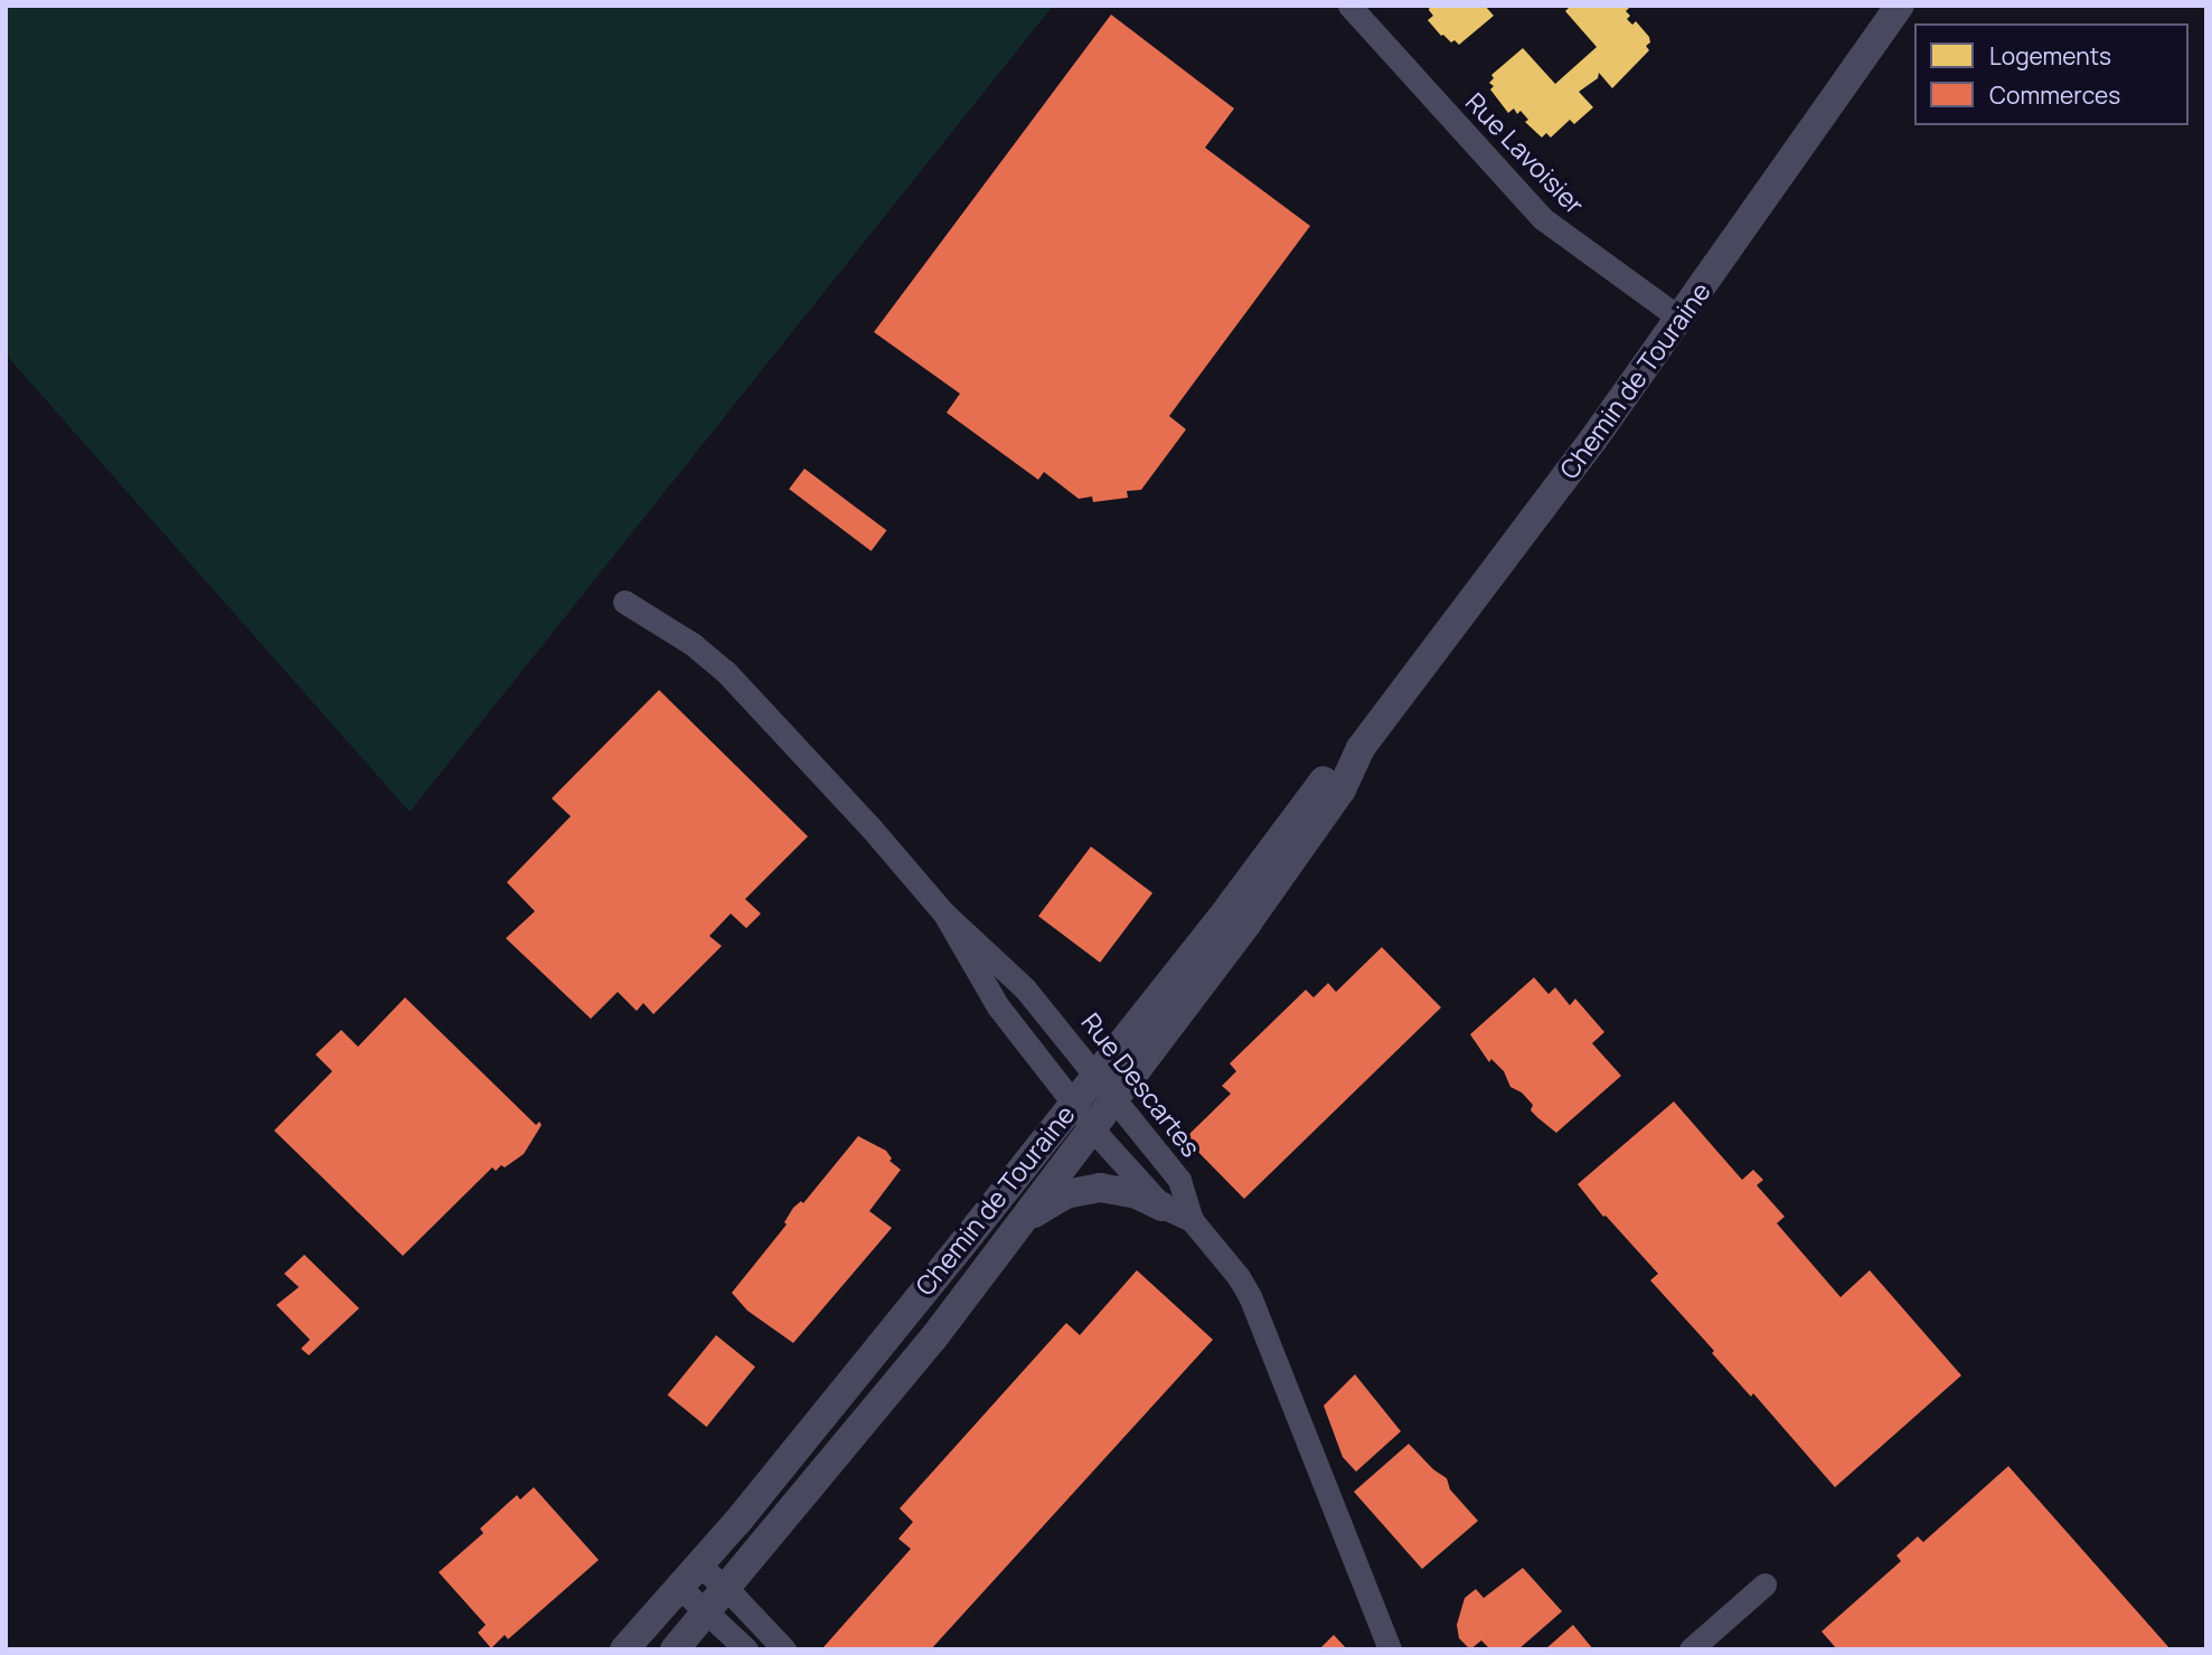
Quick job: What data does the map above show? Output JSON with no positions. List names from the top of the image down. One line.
{"streets":{"street":["Rue Lavoisier","Chemin de Touraine","Rue Descartes"]},"crossings":[["Rue Lavoisier","Chemin de Touraine"],["Chemin de Touraine","Rue Descartes"]],"legend":["Logements","Commerces"]}
